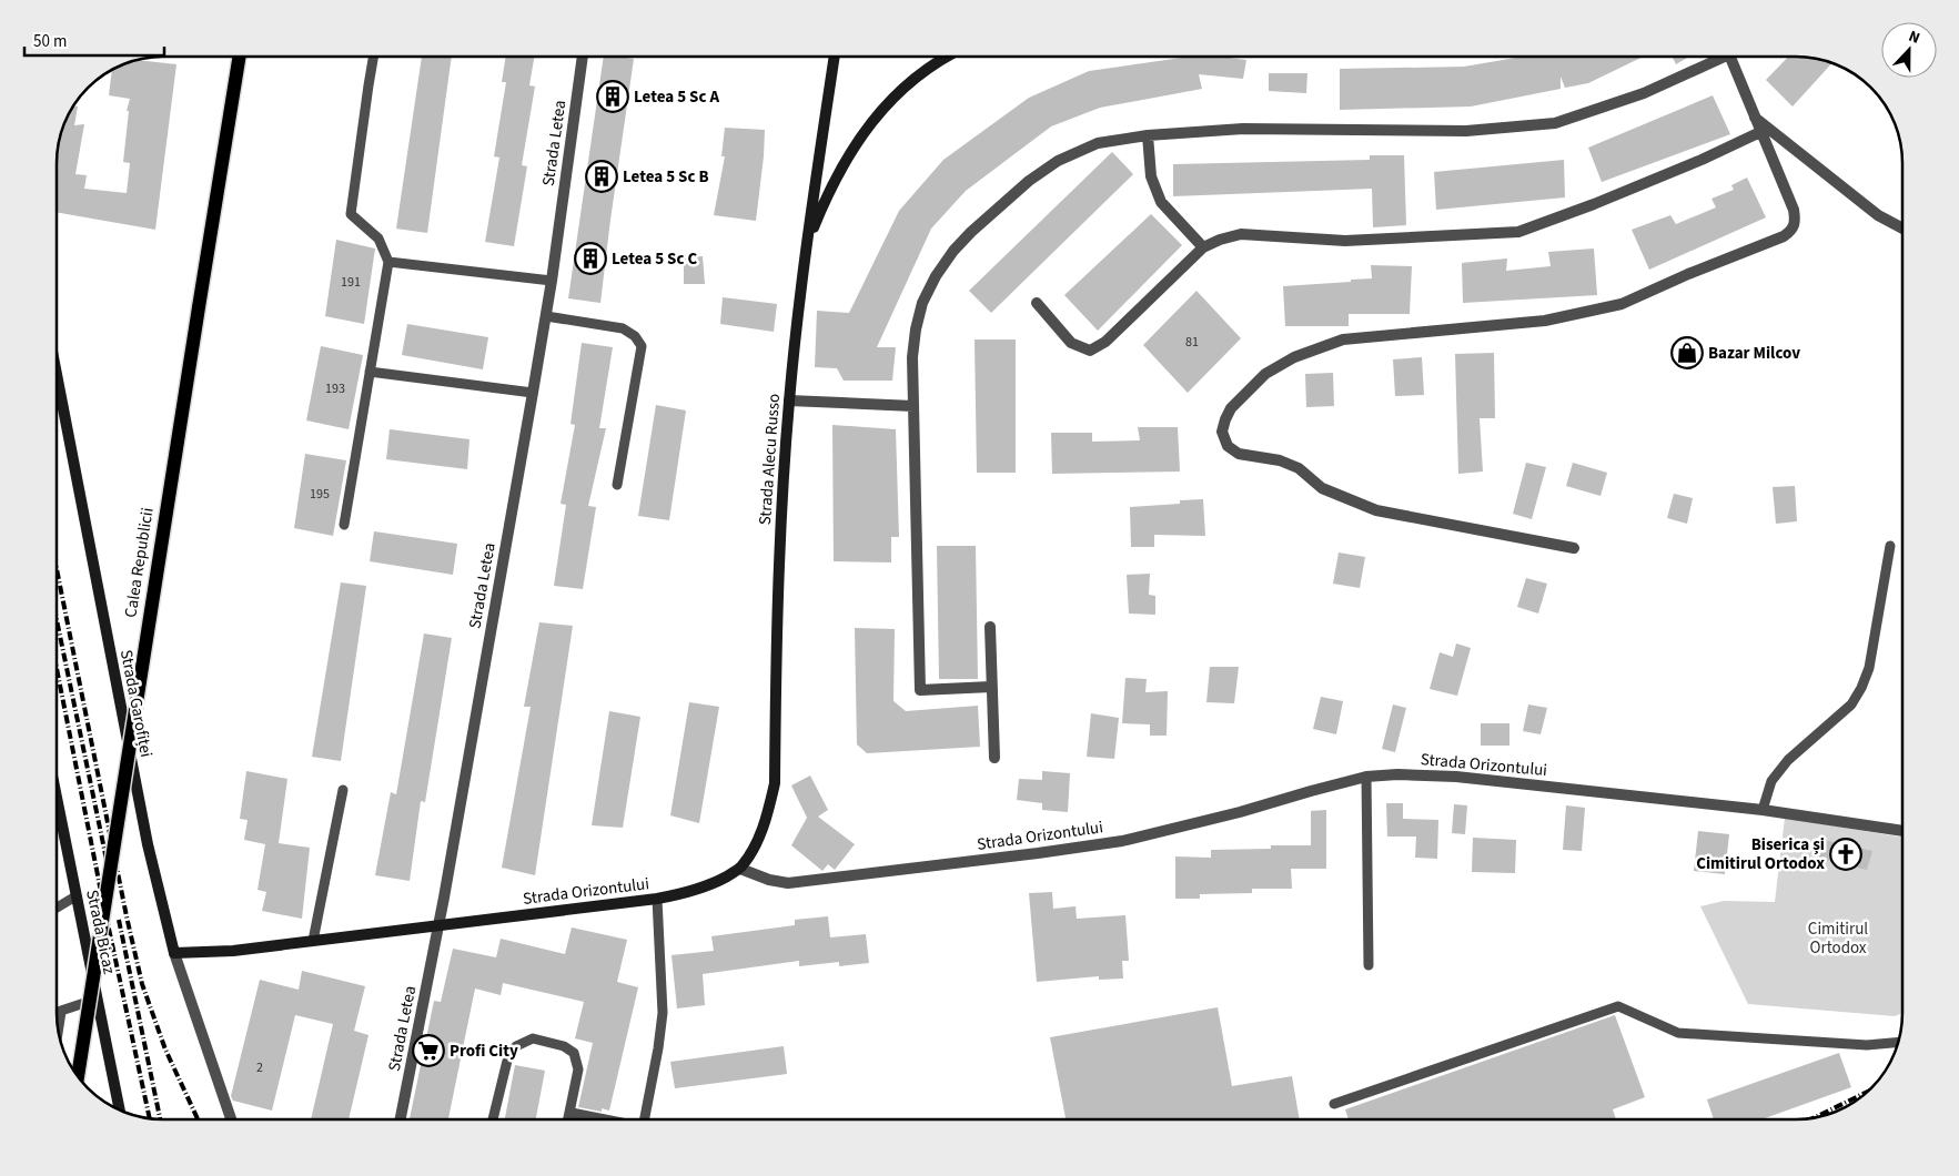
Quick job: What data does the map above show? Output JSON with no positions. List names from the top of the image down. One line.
{"streets":{"main road":["Calea Republicii"],"street":["Strada Letea","Strada Alecu Russo","Strada Garofiței","Strada Orizontului","Strada Bicaz"]},"crossings":[["Strada Letea","Strada Orizontului"],["Strada Alecu Russo","Strada Orizontului"],["Strada Garofiței","Strada Orizontului"]],"parks":["Cimitirul Ortodox"],"places":{"building":["Letea 5 Sc A","Letea 5 Sc B","Letea 5 Sc C"],"shop":["Bazar Milcov"],"church":["Biserica și Cimitirul Ortodox"],"supermarket":["Profi City"]},"house_numbers":["191","81","193","195","2"],"scale_bar":"50 m","north":"top"}
